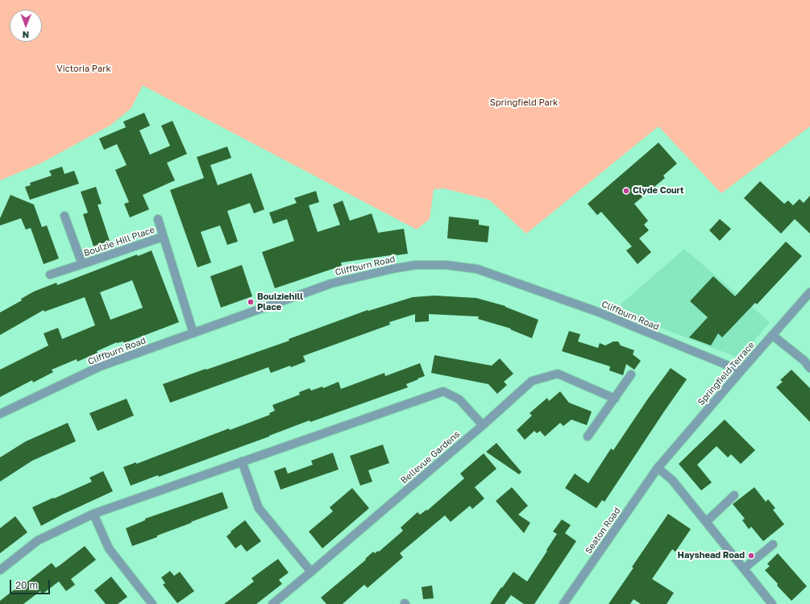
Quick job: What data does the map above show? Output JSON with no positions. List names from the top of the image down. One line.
{"streets":{"street":["Boulzie Hill Place","Cliffburn Road","Springfield Terrace","Bellevue Gardens","Seaton Road"]},"crossings":[["Cliffburn Road","Springfield Terrace"],["Springfield Terrace","Seaton Road"]],"parks":["Victoria Park","Springfield Park"],"places":["Clyde Court","Boulziehill Place","Hayshead Road"],"scale_bar":"20 m","north":"bottom"}
